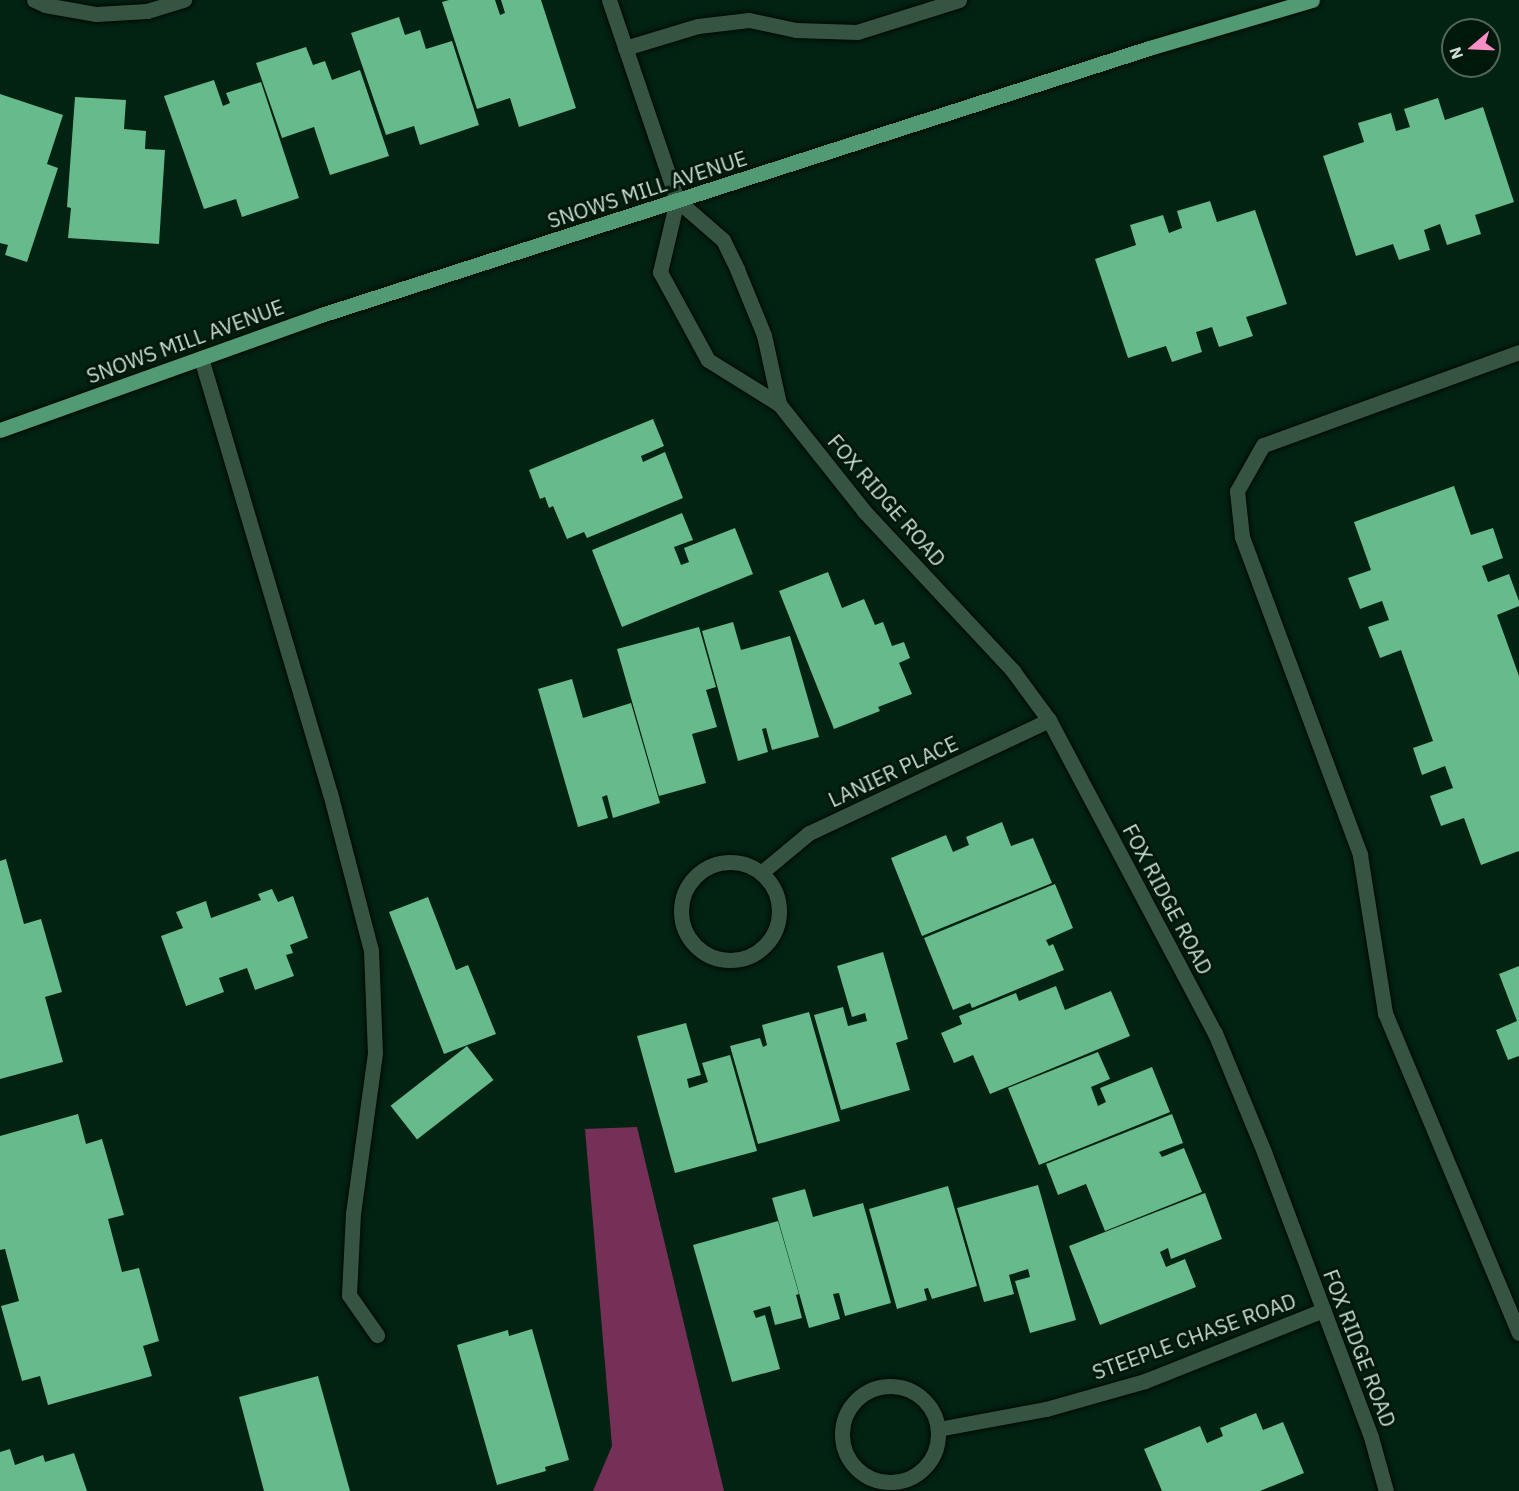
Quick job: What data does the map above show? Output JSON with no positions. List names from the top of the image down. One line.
{"streets":{"main road":["SNOWS MILL AVENUE"],"street":["FOX RIDGE ROAD","LANIER PLACE","STEEPLE CHASE ROAD"]},"crossings":[["SNOWS MILL AVENUE","FOX RIDGE ROAD"],["FOX RIDGE ROAD","LANIER PLACE"],["FOX RIDGE ROAD","STEEPLE CHASE ROAD"]],"north":"left"}
